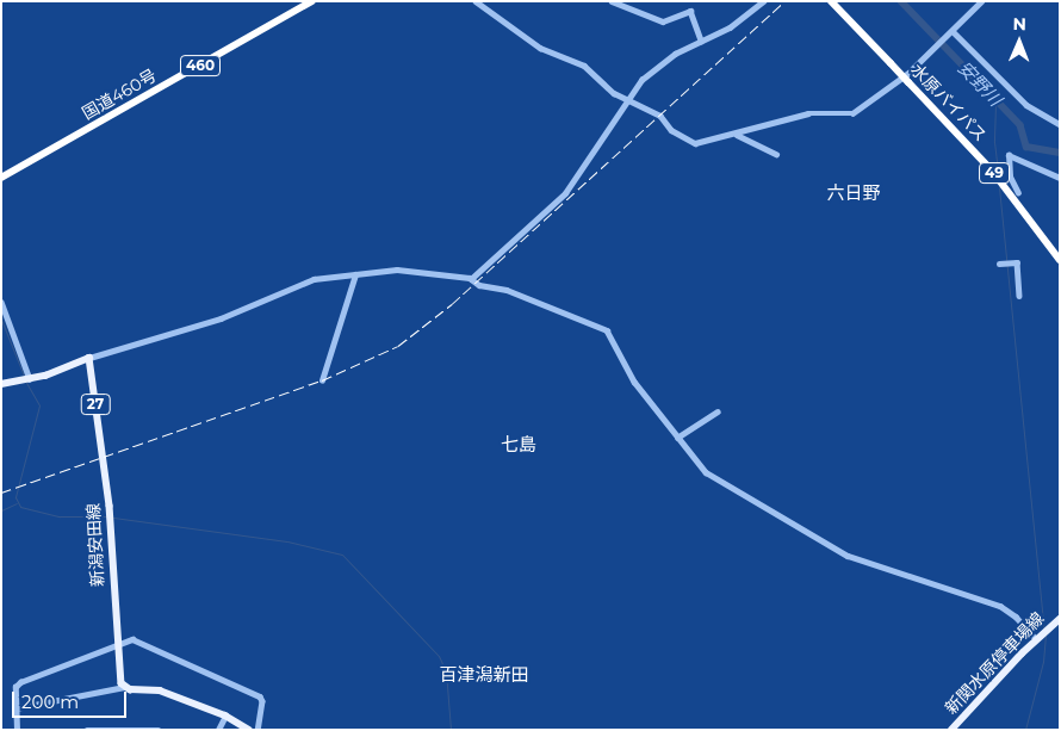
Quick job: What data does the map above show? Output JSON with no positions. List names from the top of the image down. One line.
{"streets":{"highway":["460","国道460号","水原バイパス","49"],"main road":["27","新潟安田線","新関水原停車場線"]},"districts":["六日野","七島","百津潟新田"],"water":["安野川"],"scale_bar":"200 m","north":"top"}
